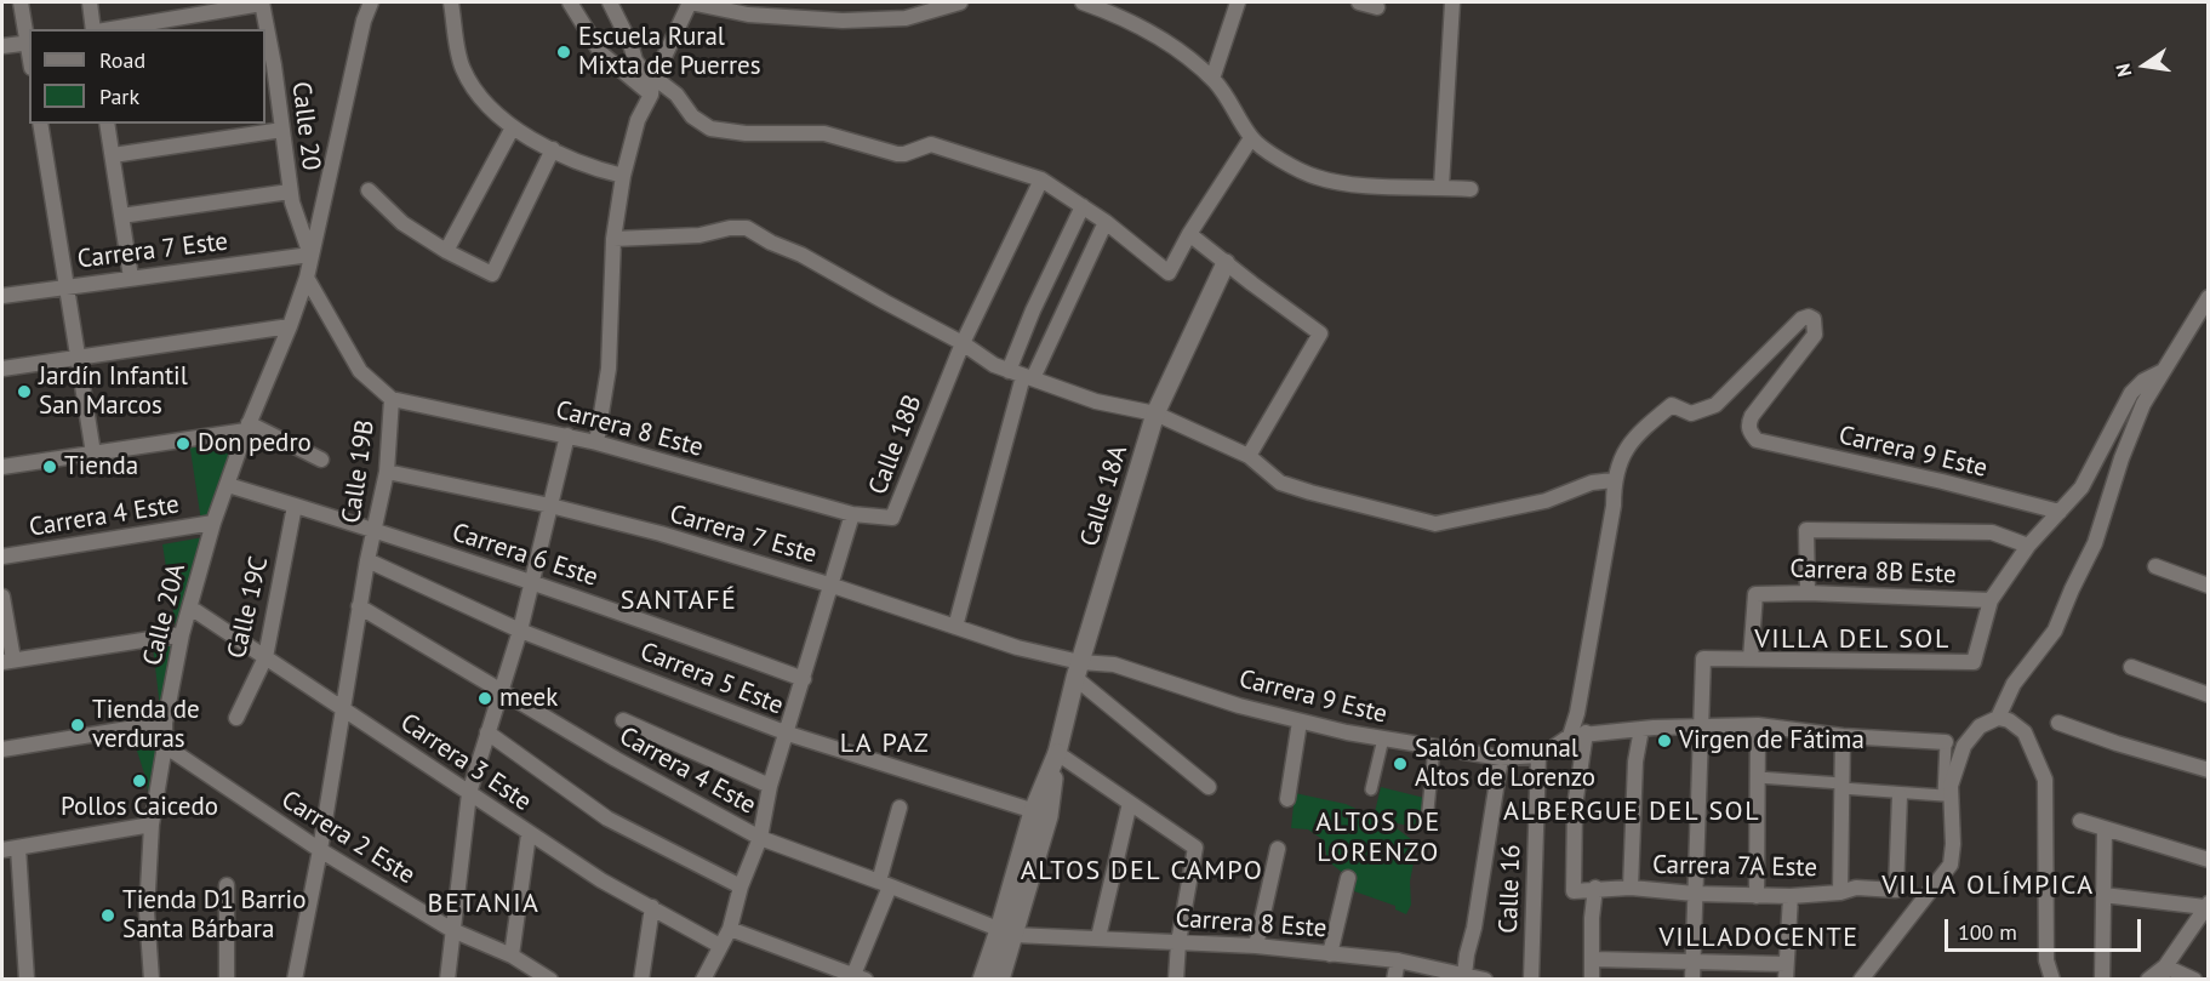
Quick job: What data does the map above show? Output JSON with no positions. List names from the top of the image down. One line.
{"streets":{"street":["Calle 20","Carrera 7 Este","Carrera 8 Este","Calle 18B","Carrera 9 Este","Calle 19B","Calle 18A","Carrera 4 Este","Carrera 6 Este","Carrera 8B Este","Calle 19C","Calle 20A","Carrera 5 Este","Carrera 3 Este","Carrera 2 Este","Carrera 7A Este","Calle 16"]},"crossings":[["Calle 20","Carrera 7 Este"],["Carrera 7 Este","Calle 18B"],["Carrera 7 Este","Carrera 9 Este"],["Carrera 7 Este","Calle 19B"],["Carrera 7 Este","Calle 18A"],["Carrera 8 Este","Calle 18B"],["Carrera 8 Este","Calle 19B"],["Carrera 8 Este","Calle 18A"],["Carrera 8 Este","Carrera 4 Este"],["Calle 18B","Carrera 4 Este"],["Calle 18B","Carrera 6 Este"],["Calle 18B","Carrera 5 Este"],["Calle 18B","Carrera 3 Este"],["Carrera 9 Este","Calle 18A"],["Carrera 9 Este","Calle 16"],["Calle 19B","Carrera 4 Este"],["Calle 19B","Carrera 6 Este"],["Calle 19B","Calle 20A"],["Calle 19B","Carrera 5 Este"],["Calle 19B","Carrera 3 Este"],["Calle 19B","Carrera 2 Este"],["Calle 18A","Carrera 4 Este"],["Calle 18A","Carrera 5 Este"],["Carrera 4 Este","Calle 20A"],["Carrera 6 Este","Calle 19C"],["Carrera 6 Este","Calle 20A"],["Calle 19C","Carrera 3 Este"],["Calle 20A","Carrera 3 Este"],["Calle 20A","Carrera 2 Este"]],"districts":["SANTAFÉ","VILLA DEL SOL","LA PAZ","ALBERGUE DEL SOL","ALTOS DE LORENZO","ALTOS DEL CAMPO","VILLA OLÍMPICA","BETANIA","VILLADOCENTE"],"places":["Escuela Rural Mixta de Puerres","Jardín Infantil San Marcos","Don pedro","Tienda","meek","Tienda de verduras","Virgen de Fátima","Salón Comunal Altos de Lorenzo","Pollos Caicedo","Tienda D1 Barrio Santa Bárbara"],"legend":["Road","Park"],"scale_bar":"100 m","north":"left"}
